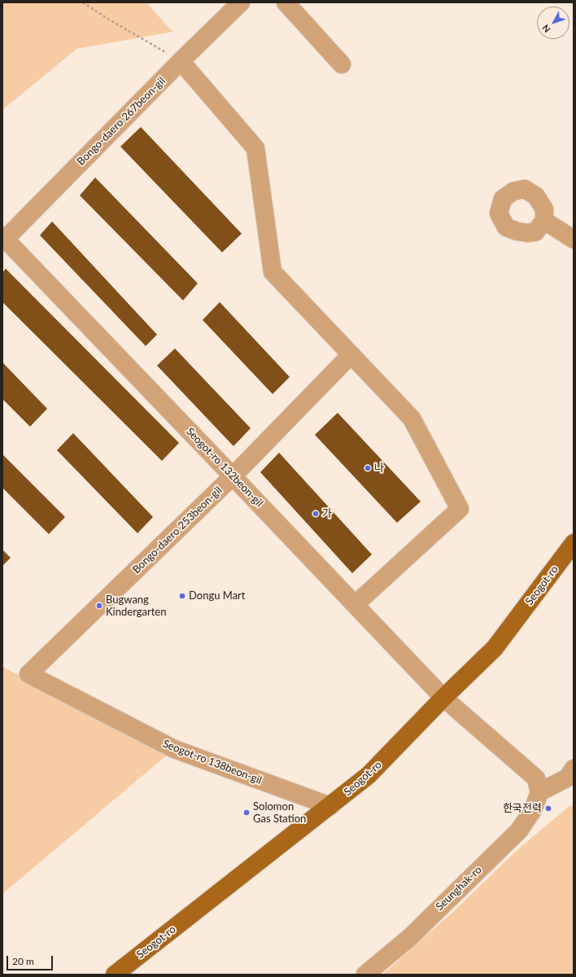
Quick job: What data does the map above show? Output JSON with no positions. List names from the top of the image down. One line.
{"streets":{"main road":["Seogot-ro"],"street":["Bongo-daero 267beon-gil","Seogot-ro 132beon-gil","Bongo-daero 253beon-gil","Seogot-ro 138beon-gil","Seunghak-ro"]},"crossings":[["Bongo-daero 267beon-gil","Seogot-ro 132beon-gil"],["Seogot-ro 132beon-gil","Bongo-daero 253beon-gil"],["Seogot-ro 132beon-gil","Seogot-ro"],["Bongo-daero 253beon-gil","Seogot-ro 138beon-gil"],["Seogot-ro","Seogot-ro 138beon-gil"]],"places":["나","가","Dongu Mart","Bugwang Kindergarten","한국전력","Solomon Gas Station"],"scale_bar":"20 m","north":"bottom left"}
